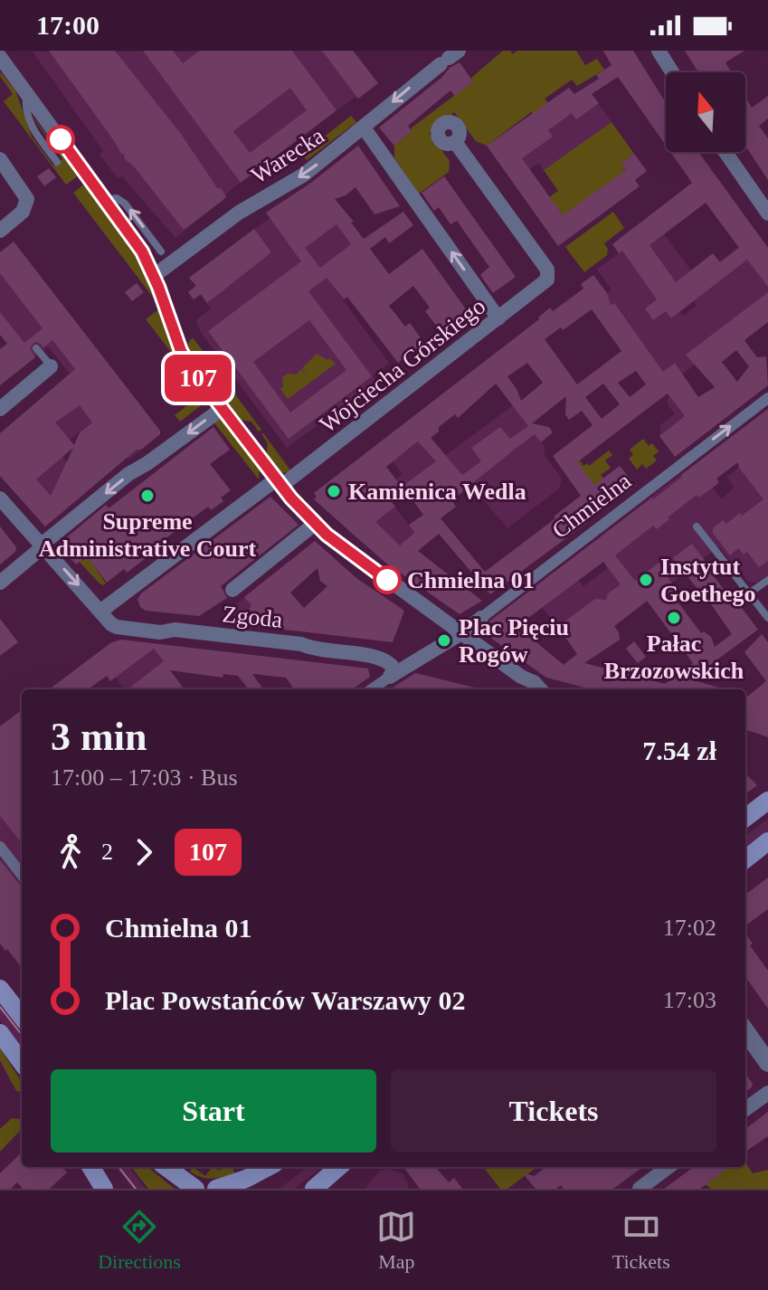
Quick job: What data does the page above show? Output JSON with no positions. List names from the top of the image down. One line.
{"streets":{"street":["Warecka","Wojciecha Górskiego","Chmielna","Zgoda"]},"crossings":[["Wojciecha Górskiego","Zgoda"],["Chmielna","Zgoda"]],"one_way":["Warecka","Chmielna"],"places":["Kamienica Wedla","Supreme Administrative Court","Chmielna 01","Instytut Goethego","Pałac Brzozowskich","Plac Pięciu Rogów"],"lines":["bus line 107"],"north":"top","page":{"status":"17:00","on_map":"107","heading":["3 min","17:00 – 17:03 · Bus","7.54 zł"],"legs":["2","107"],"list":[{"name":"Chmielna 01","value":"17:02"},{"name":"Plac Powstańców Warszawy 02","value":"17:03"}],"buttons":["Start","Tickets"],"tabs":["Directions","Map","Tickets"]}}
